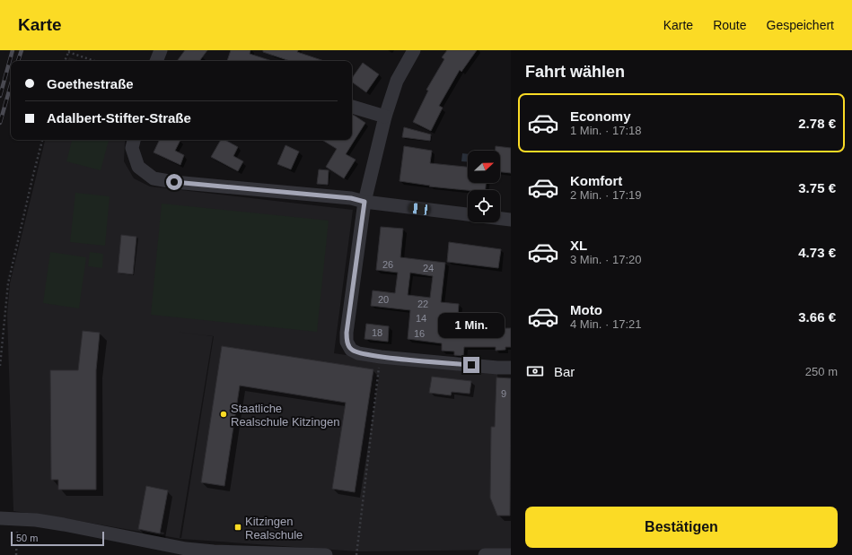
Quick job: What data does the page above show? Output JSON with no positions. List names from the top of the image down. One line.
{"places":{"other":["Staatliche Realschule Kitzingen"],"transit":["Kitzingen Realschule"]},"house_numbers":["26","24","20","22","14","18","16","9"],"scale_bar":"50 m","north":"right","page":{"header":"Karte","nav":["Karte","Route","Gespeichert"],"heading":"Fahrt wählen","banner":["Goethestraße","Adalbert-Stifter-Straße"],"list":[{"name":"Economy","note":"1 Min. · 17:18","value":"2.78 €"},{"name":"Komfort","note":"2 Min. · 17:19","value":"3.75 €"},{"name":"XL","note":"3 Min. · 17:20","value":"4.73 €"},{"name":"Moto","note":"4 Min. · 17:21","value":"3.66 €"}],"bubble":"1 Min.","pay":["Bar","250 m"],"buttons":"Bestätigen","scale":"50 m"}}
